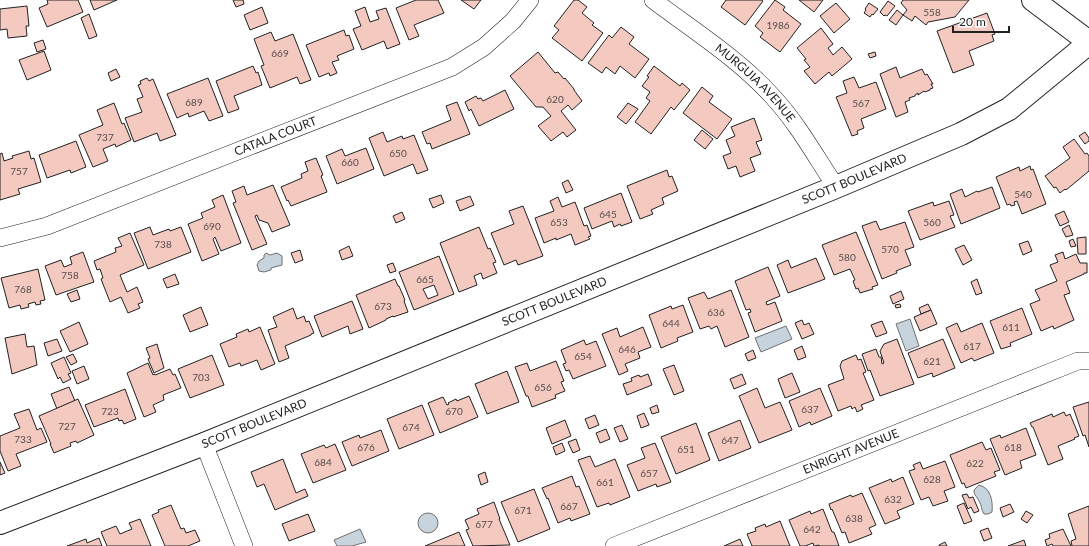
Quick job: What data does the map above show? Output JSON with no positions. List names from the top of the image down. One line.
{"streets":{"main road":["SCOTT BOULEVARD"],"street":["MURGUIA AVENUE","CATALA COURT","ENRIGHT AVENUE"]},"crossings":[["MURGUIA AVENUE","SCOTT BOULEVARD"]],"house_numbers":["558","1986","669","620","689","567","737","650","660","757","540","645","653","560","690","738","570","580","758","665","768","673","636","644","611","617","646","654","621","703","656","637","723","670","727","674","733","647","676","618","651","684","622","657","628","661","632","667","671","638","677","642"],"scale_bar":"20 m"}
